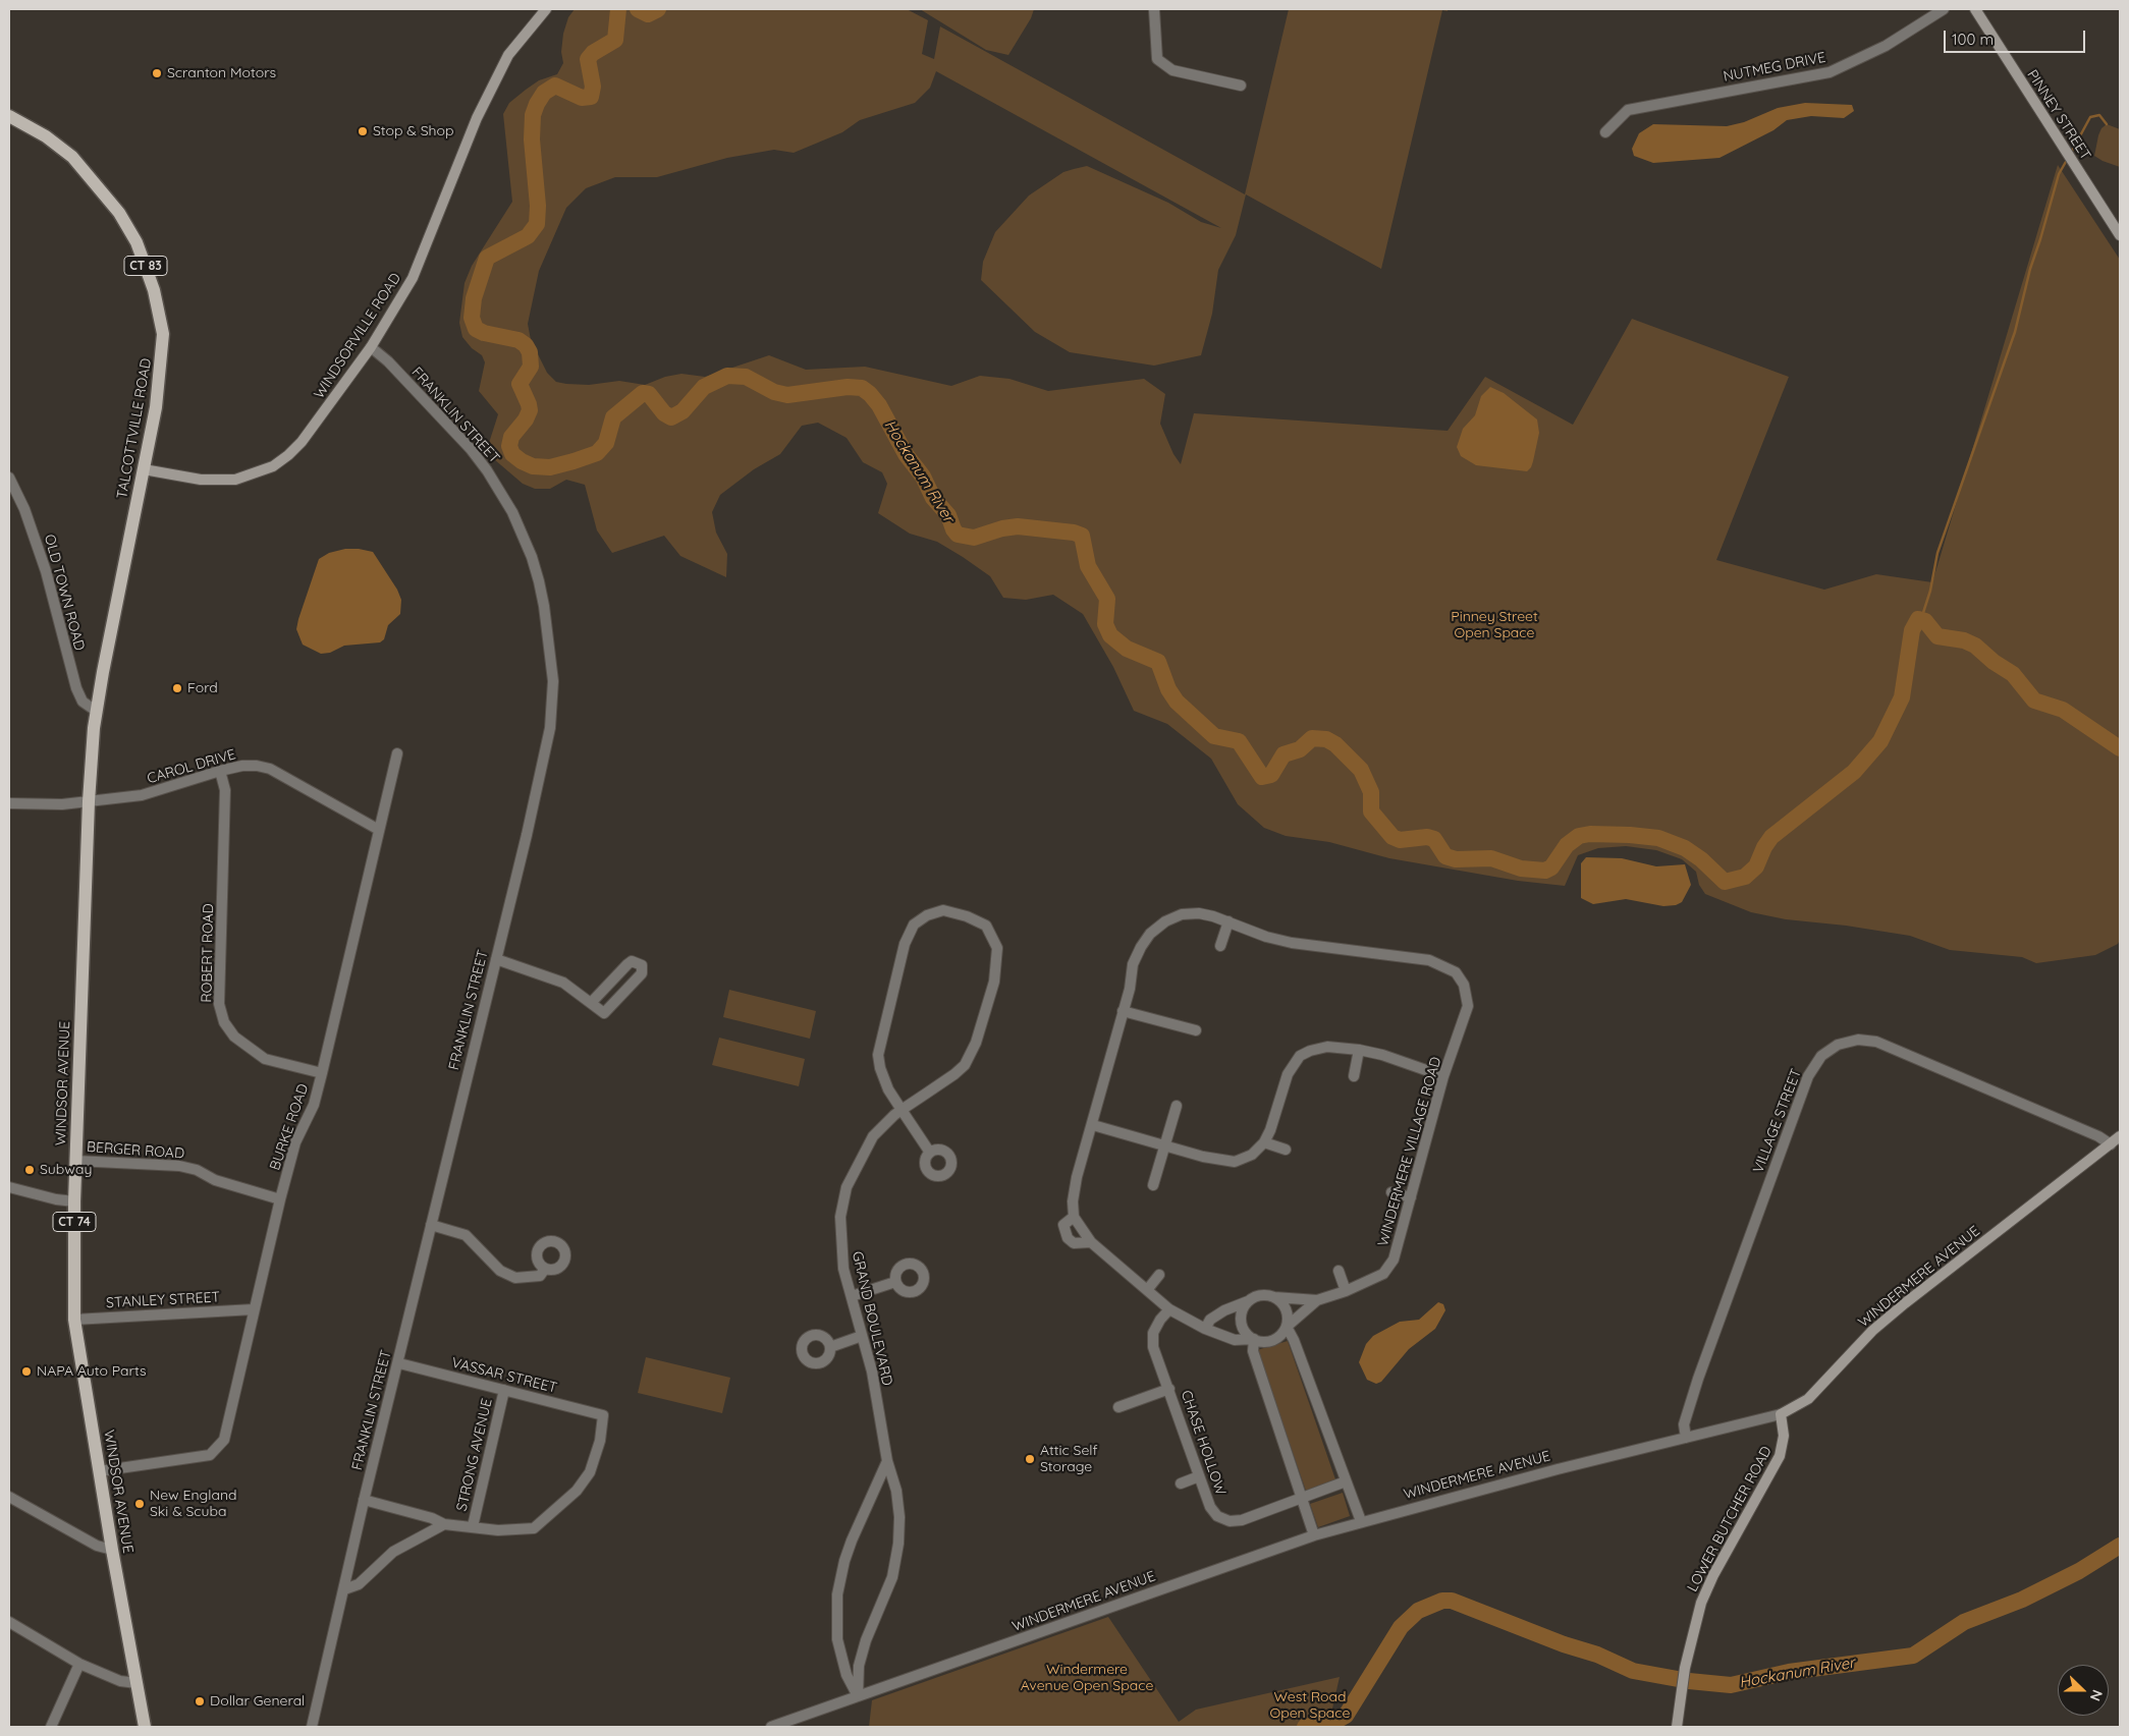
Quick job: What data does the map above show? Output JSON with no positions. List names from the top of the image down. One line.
{"streets":{"main road":["PINNEY STREET","CT 83","WINDSORVILLE ROAD","TALCOTTVILLE ROAD","WINDSOR AVENUE","CT 74","WINDERMERE AVENUE","LOWER BUTCHER ROAD"],"street":["NUTMEG DRIVE","FRANKLIN STREET","OLD TOWN ROAD","CAROL DRIVE","ROBERT ROAD","VILLAGE STREET","BURKE ROAD","BERGER ROAD","WINDERMERE VILLAGE ROAD","STANLEY STREET","GRAND BOULEVARD","VASSAR STREET","CHASE HOLLOW","STRONG AVENUE"]},"crossings":[["WINDSORVILLE ROAD","FRANKLIN STREET"],["WINDSORVILLE ROAD","TALCOTTVILLE ROAD"],["FRANKLIN STREET","VASSAR STREET"],["TALCOTTVILLE ROAD","OLD TOWN ROAD"],["TALCOTTVILLE ROAD","WINDSOR AVENUE"],["OLD TOWN ROAD","WINDSOR AVENUE"],["CAROL DRIVE","ROBERT ROAD"],["CAROL DRIVE","WINDSOR AVENUE"],["CAROL DRIVE","BURKE ROAD"],["ROBERT ROAD","BURKE ROAD"],["WINDSOR AVENUE","BURKE ROAD"],["WINDSOR AVENUE","BERGER ROAD"],["WINDSOR AVENUE","STANLEY STREET"],["VILLAGE STREET","WINDERMERE AVENUE"],["BURKE ROAD","BERGER ROAD"],["BURKE ROAD","STANLEY STREET"],["WINDERMERE VILLAGE ROAD","CHASE HOLLOW"],["WINDERMERE AVENUE","GRAND BOULEVARD"],["WINDERMERE AVENUE","LOWER BUTCHER ROAD"],["VASSAR STREET","STRONG AVENUE"]],"water":["Hockanum River"],"parks":["Pinney Street Open Space","Windermere Avenue Open Space","West Road Open Space"],"places":["Scranton Motors","Stop & Shop","Ford","Subway","NAPA Auto Parts","Attic Self Storage","New England Ski & Scuba","Dollar General"],"scale_bar":"100 m","north":"right"}
